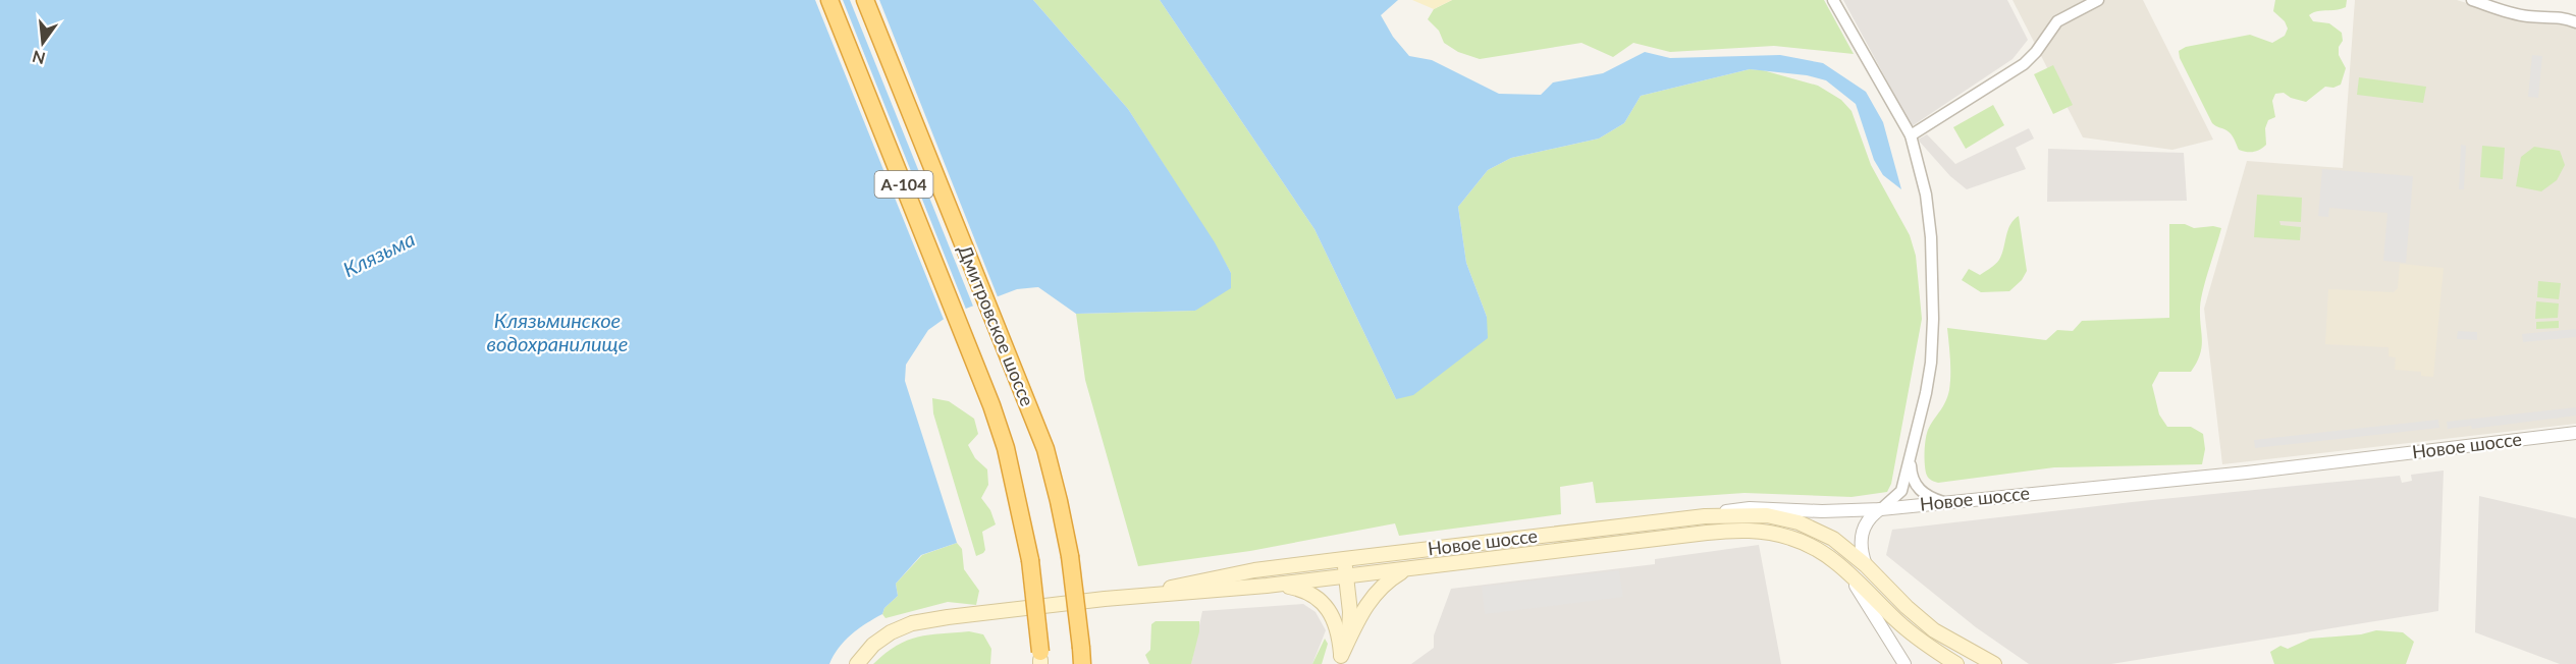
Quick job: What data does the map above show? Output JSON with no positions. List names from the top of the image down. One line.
{"streets":{"highway":["А-104","Дмитровское шоссе"],"main road":["Новое шоссе"]},"water":["Клязьма","Клязьминское водохранилище"],"north":"bottom"}
